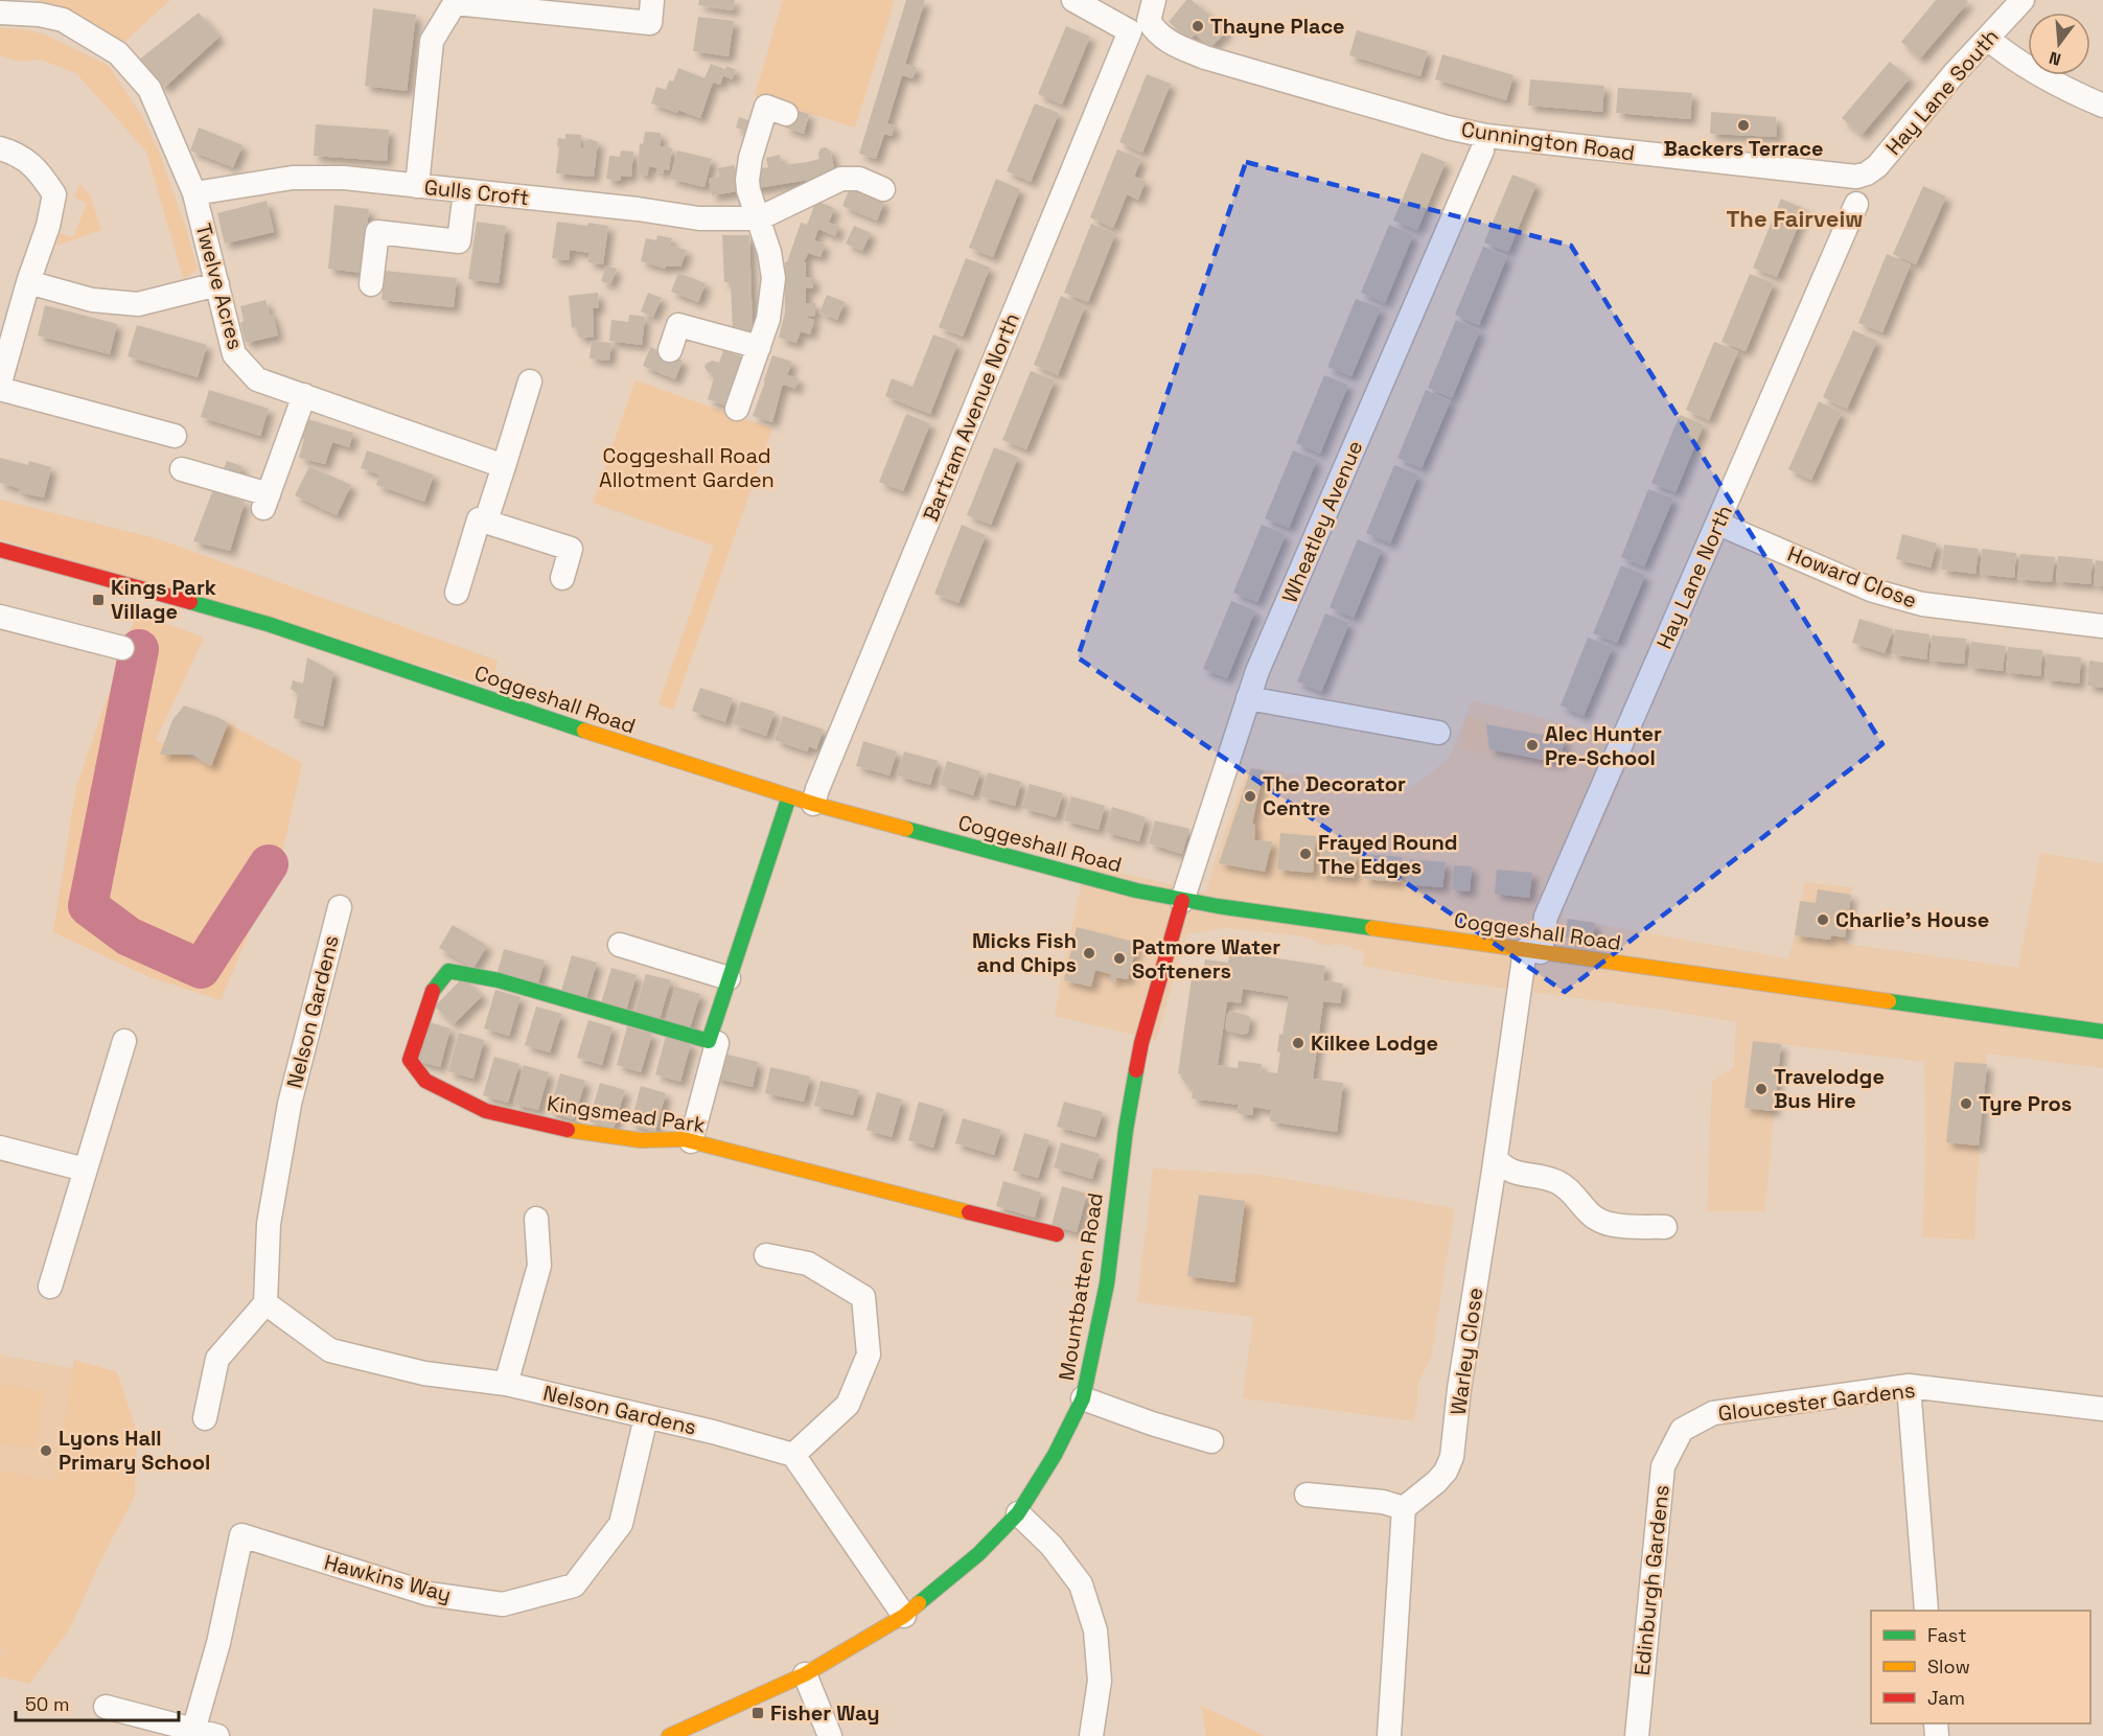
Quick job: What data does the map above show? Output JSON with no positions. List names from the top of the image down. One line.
{"streets":{"street":["Hay Lane South","Cunnington Road","Gulls Croft","Twelve Acres","Bartram Avenue North","Wheatley Avenue","Hay Lane North","Howard Close","Coggeshall Road","Nelson Gardens","Kingsmead Park","Mountbatten Road","Warley Close","Gloucester Gardens","Hawkins Way","Edinburgh Gardens"]},"crossings":[["Hay Lane South","Cunnington Road"],["Cunnington Road","Bartram Avenue North"],["Gulls Croft","Twelve Acres"],["Bartram Avenue North","Coggeshall Road"],["Wheatley Avenue","Coggeshall Road"],["Wheatley Avenue","Mountbatten Road"],["Hay Lane North","Howard Close"],["Hay Lane North","Coggeshall Road"],["Hay Lane North","Warley Close"],["Coggeshall Road","Kingsmead Park"],["Coggeshall Road","Mountbatten Road"],["Coggeshall Road","Warley Close"],["Nelson Gardens","Hawkins Way"],["Gloucester Gardens","Edinburgh Gardens"]],"districts":["The Fairveiw"],"parks":["Coggeshall Road Allotment Garden"],"places":{"other":["Thayne Place","Backers Terrace","Alec Hunter Pre-School","The Decorator Centre","Frayed Round The Edges","Charlie's House","Micks Fish and Chips","Patmore Water Softeners","Kilkee Lodge","Travelodge Bus Hire","Tyre Pros","Lyons Hall Primary School"],"transit":["Kings Park Village","Fisher Way"]},"legend":["Fast","Slow","Jam"],"scale_bar":"50 m","north":"bottom"}
